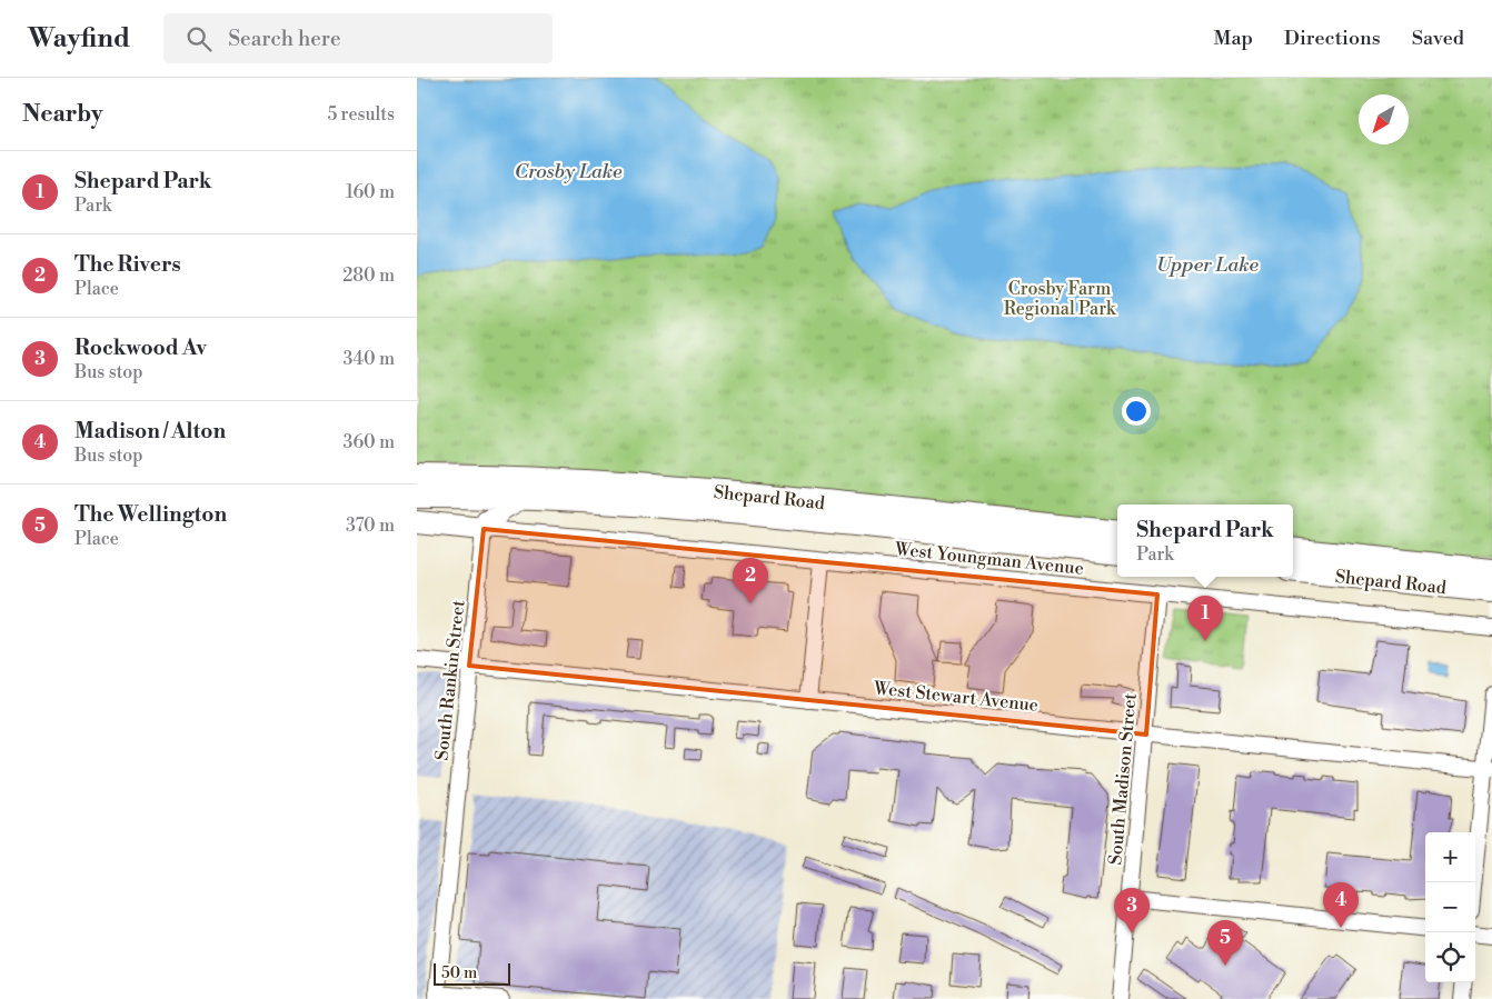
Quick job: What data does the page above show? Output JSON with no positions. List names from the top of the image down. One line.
{"streets":{"highway":["Shepard Road"],"street":["West Youngman Avenue","South Rankin Street","West Stewart Avenue","South Madison Street"]},"crossings":[["Shepard Road","South Rankin Street"],["West Youngman Avenue","South Rankin Street"],["West Youngman Avenue","South Madison Street"],["South Rankin Street","West Stewart Avenue"],["West Stewart Avenue","South Madison Street"]],"water":["Crosby Lake","Upper Lake"],"parks":["Crosby Farm Regional Park"],"scale_bar":"50 m","north":"bottom left","page":{"header":"Wayfind","search":"Search here","nav":["Map","Directions","Saved"],"heading":["Nearby","5 results"],"list":[{"mark":"1","name":"Shepard Park","note":"Park","value":"160 m"},{"mark":"2","name":"The Rivers","note":"Place","value":"280 m"},{"mark":"3","name":"Rockwood Av","note":"Bus stop","value":"340 m"},{"mark":"4","name":"Madison / Alton","note":"Bus stop","value":"360 m"},{"mark":"5","name":"The Wellington","note":"Place","value":"370 m"}],"popup":["Shepard Park","Park"],"pins":["2","1","4","3","5"],"map_buttons":["+","−"],"scale":"50 m"}}
